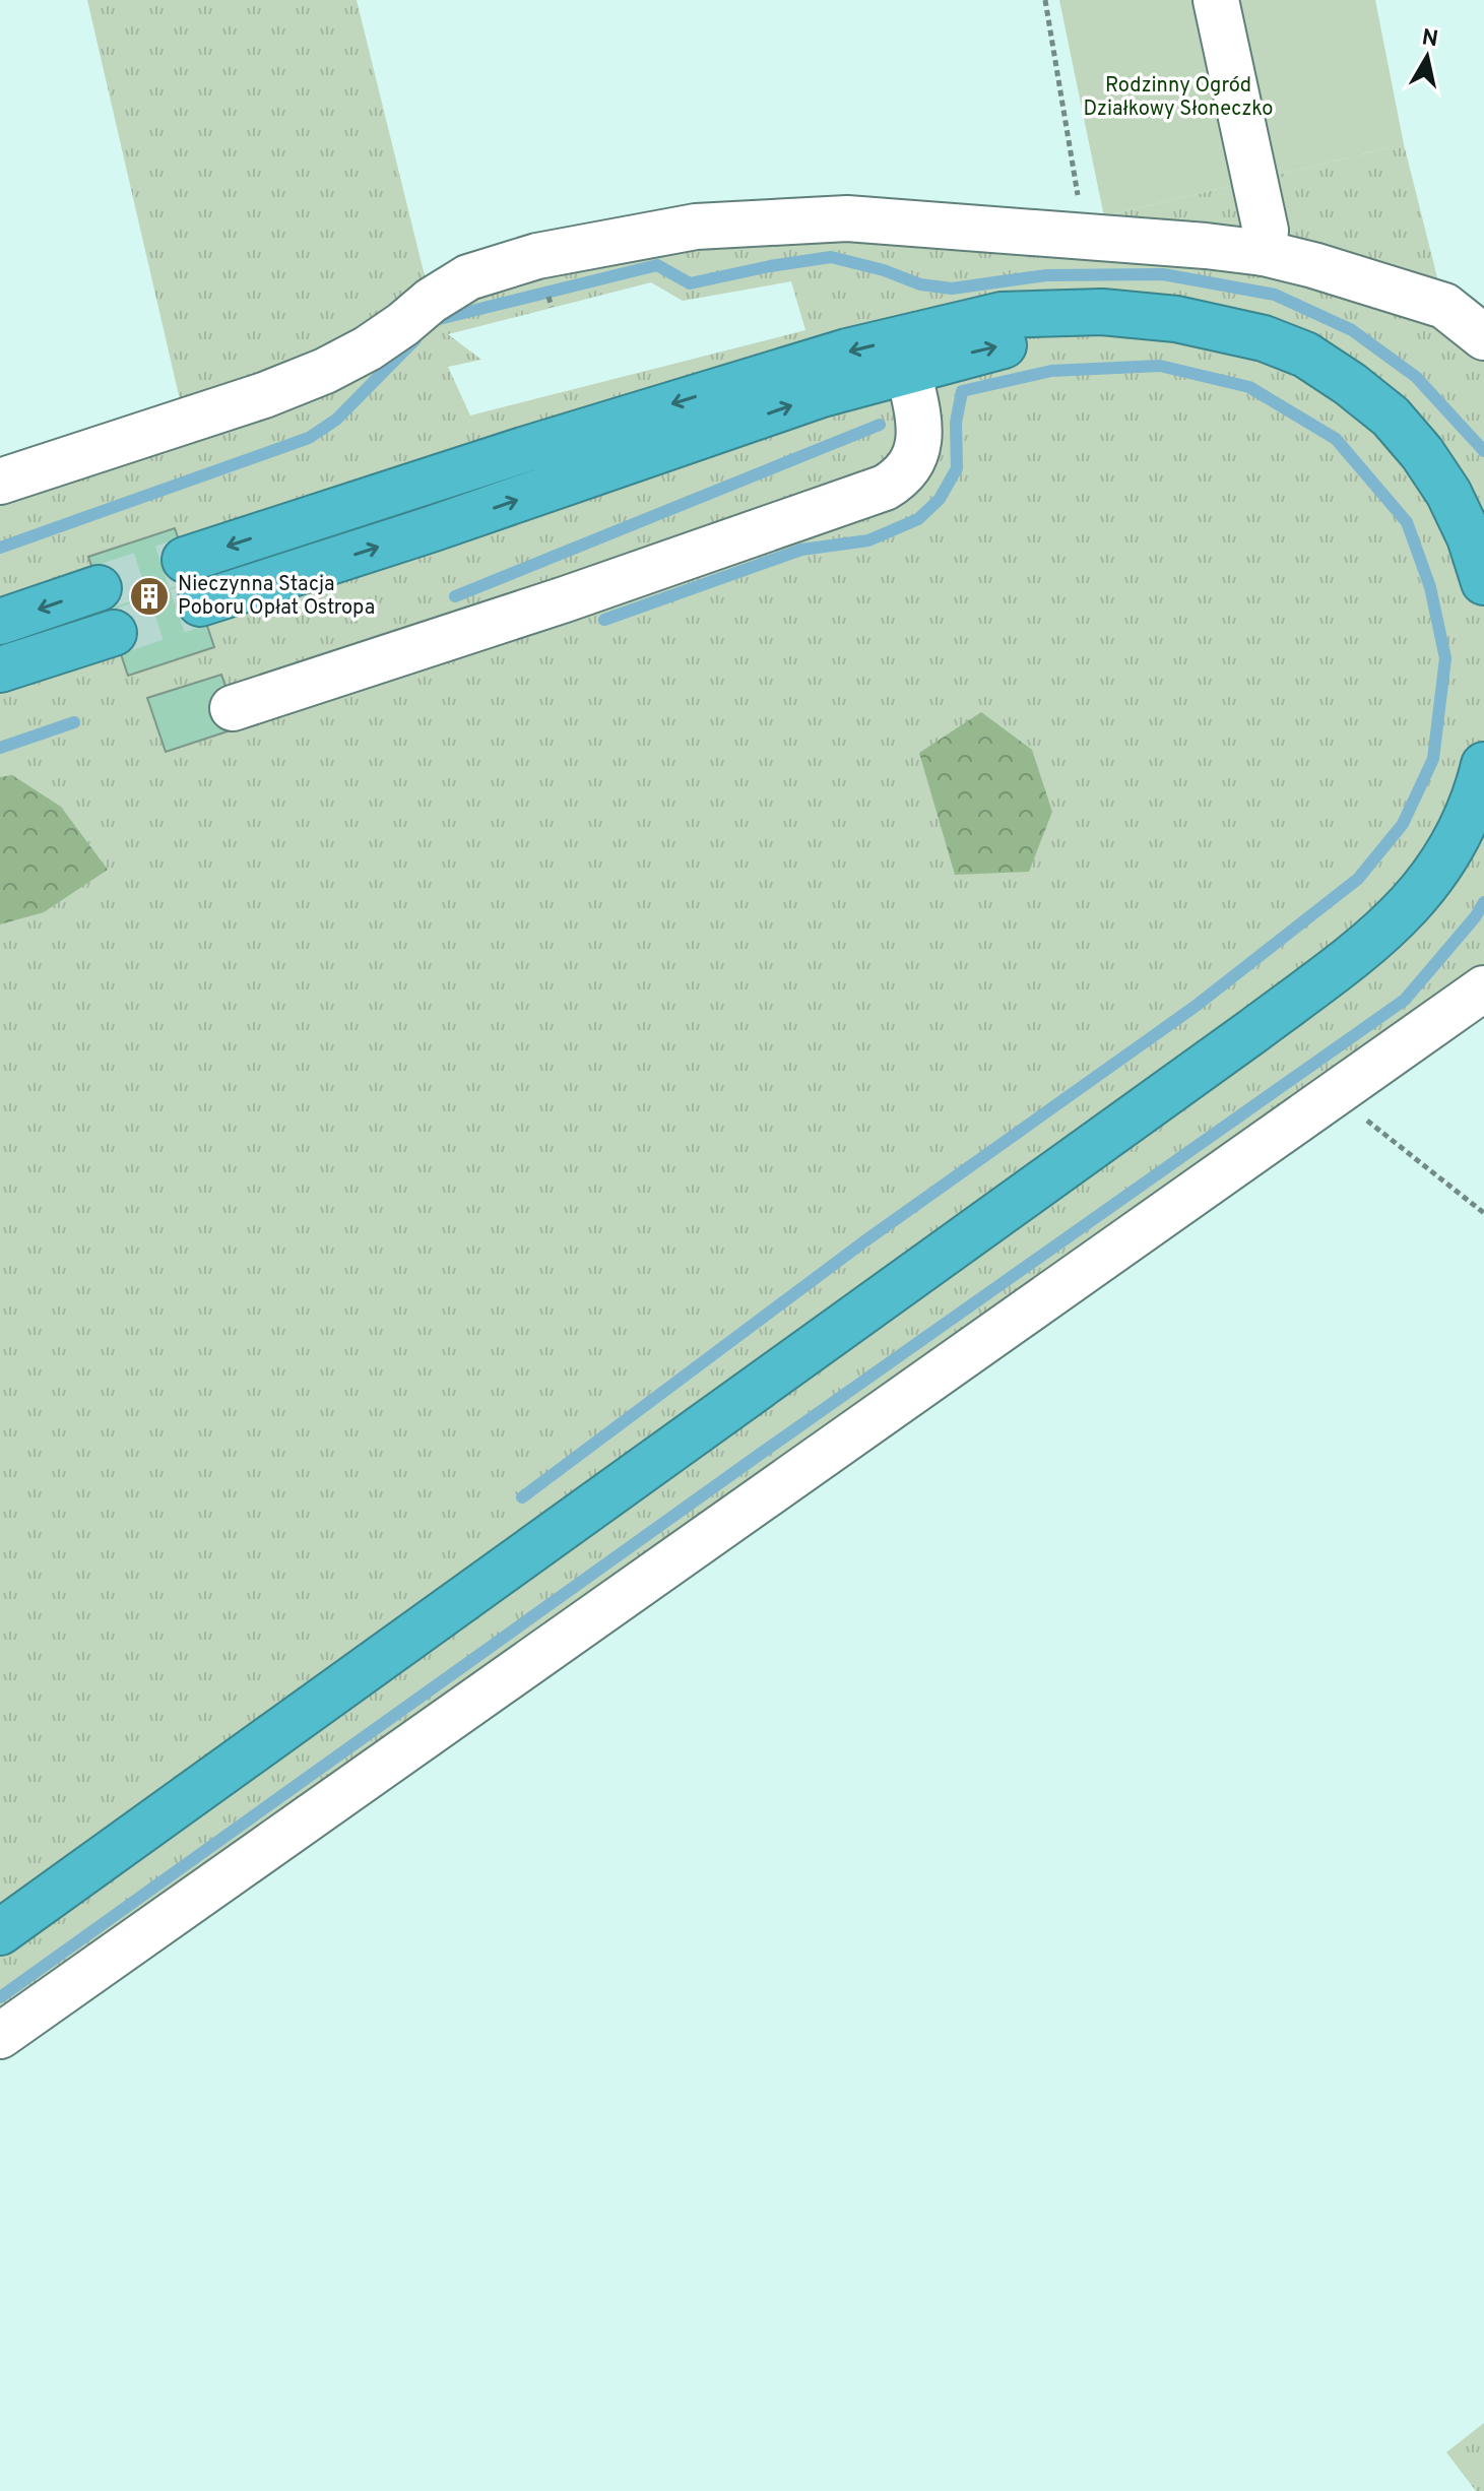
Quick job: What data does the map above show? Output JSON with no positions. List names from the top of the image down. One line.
{"parks":["Rodzinny Ogród Działkowy Słoneczko"],"places":{"building":["Nieczynna Stacja Poboru Opłat Ostropa"]},"north":"top"}
